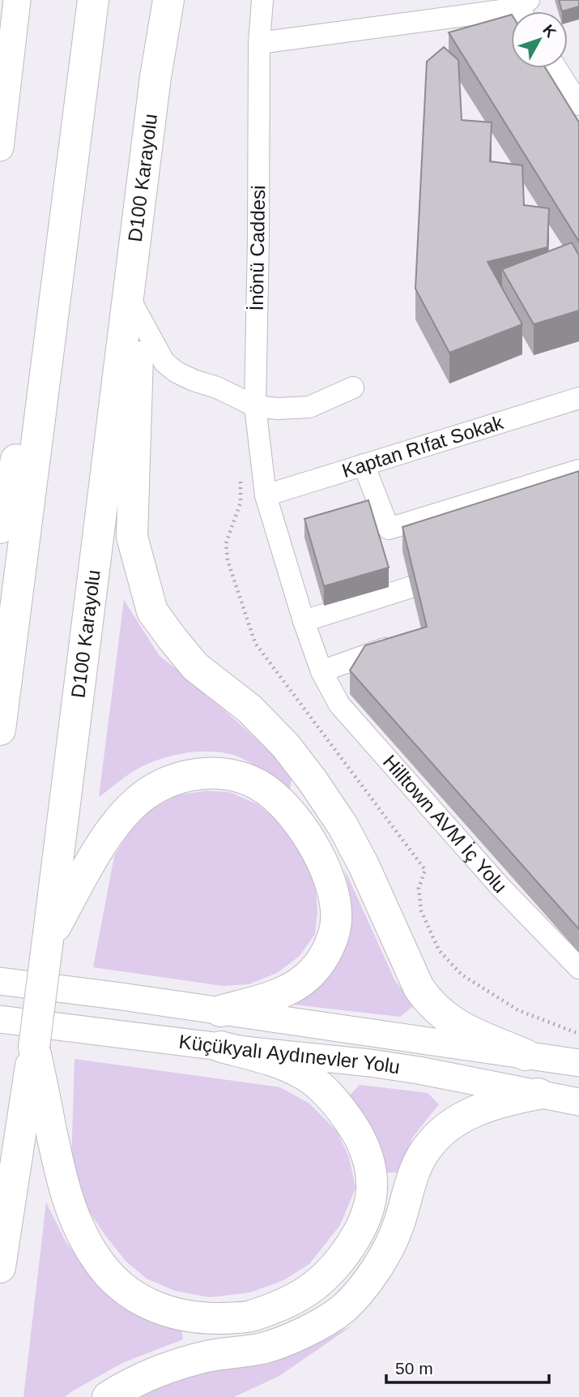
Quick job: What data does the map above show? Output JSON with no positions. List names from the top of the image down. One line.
{"streets":{"highway":["D100 Karayolu"],"main road":["Küçükyalı Aydınevler Yolu"],"street":["İnönü Caddesi","Kaptan Rıfat Sokak","Hilltown AVM İç Yolu"]},"crossings":[["İnönü Caddesi","Kaptan Rıfat Sokak"],["İnönü Caddesi","Hilltown AVM İç Yolu"],["Kaptan Rıfat Sokak","Hilltown AVM İç Yolu"]],"scale_bar":"50 m","north":"top right"}
